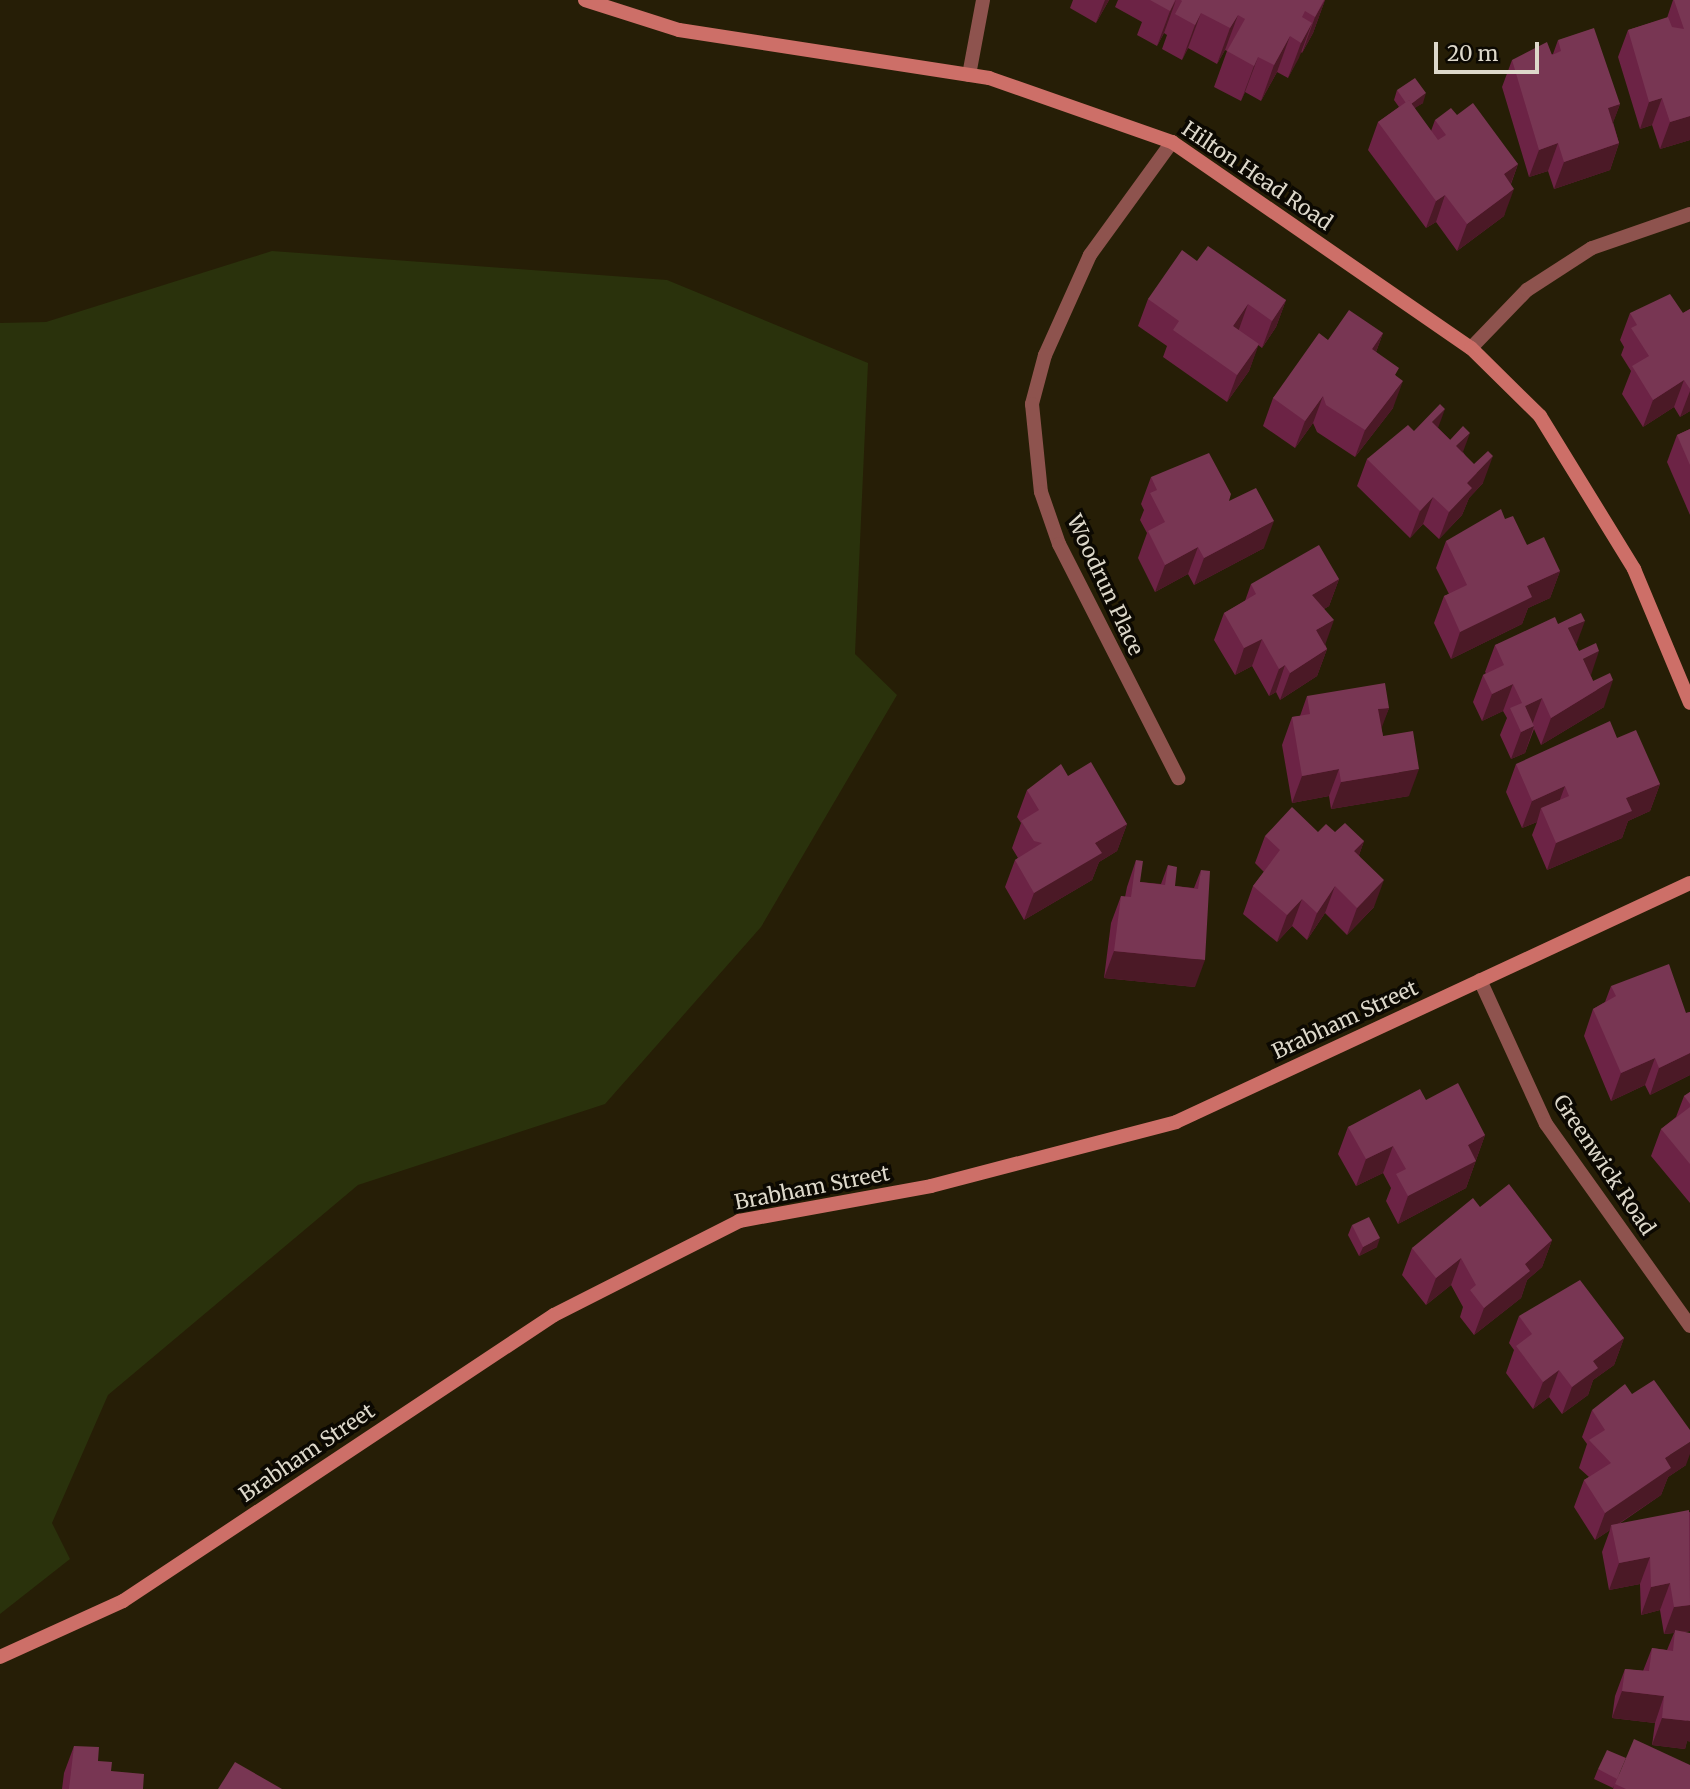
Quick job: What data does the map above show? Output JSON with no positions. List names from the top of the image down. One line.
{"streets":{"street":["Hilton Head Road","Woodrun Place","Brabham Street","Greenwick Road"]},"crossings":[["Hilton Head Road","Woodrun Place"],["Brabham Street","Greenwick Road"]],"scale_bar":"20 m"}
